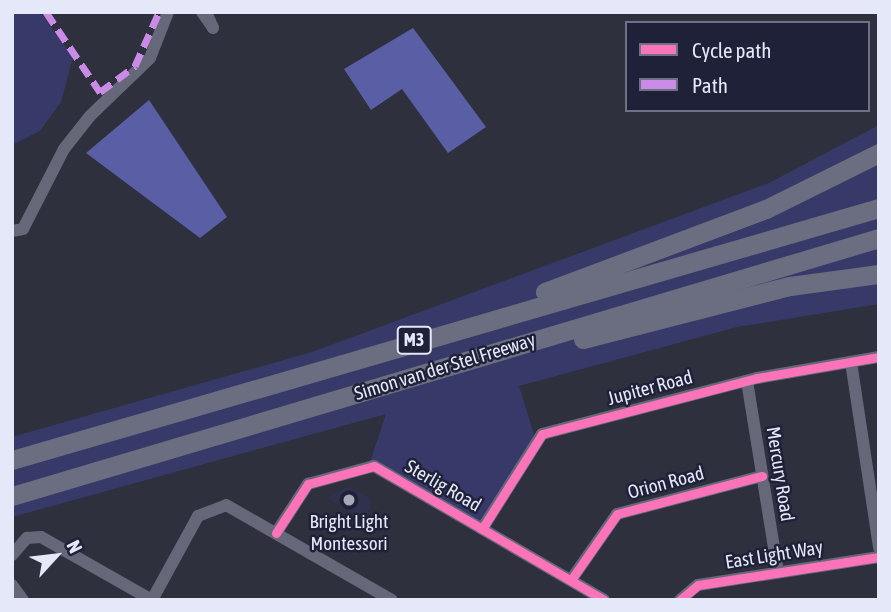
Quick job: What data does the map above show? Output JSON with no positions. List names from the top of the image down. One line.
{"streets":{"highway":["M3","Simon van der Stel Freeway"],"street":["Jupiter Road","Mercury Road","Orion Road","Sterlig Road","East Light Way"]},"crossings":[["Jupiter Road","Mercury Road"],["Jupiter Road","Sterlig Road"],["Mercury Road","Orion Road"],["Mercury Road","East Light Way"],["Orion Road","Sterlig Road"]],"places":["Bright Light Montessori"],"legend":["Cycle path","Path"],"north":"top right"}
